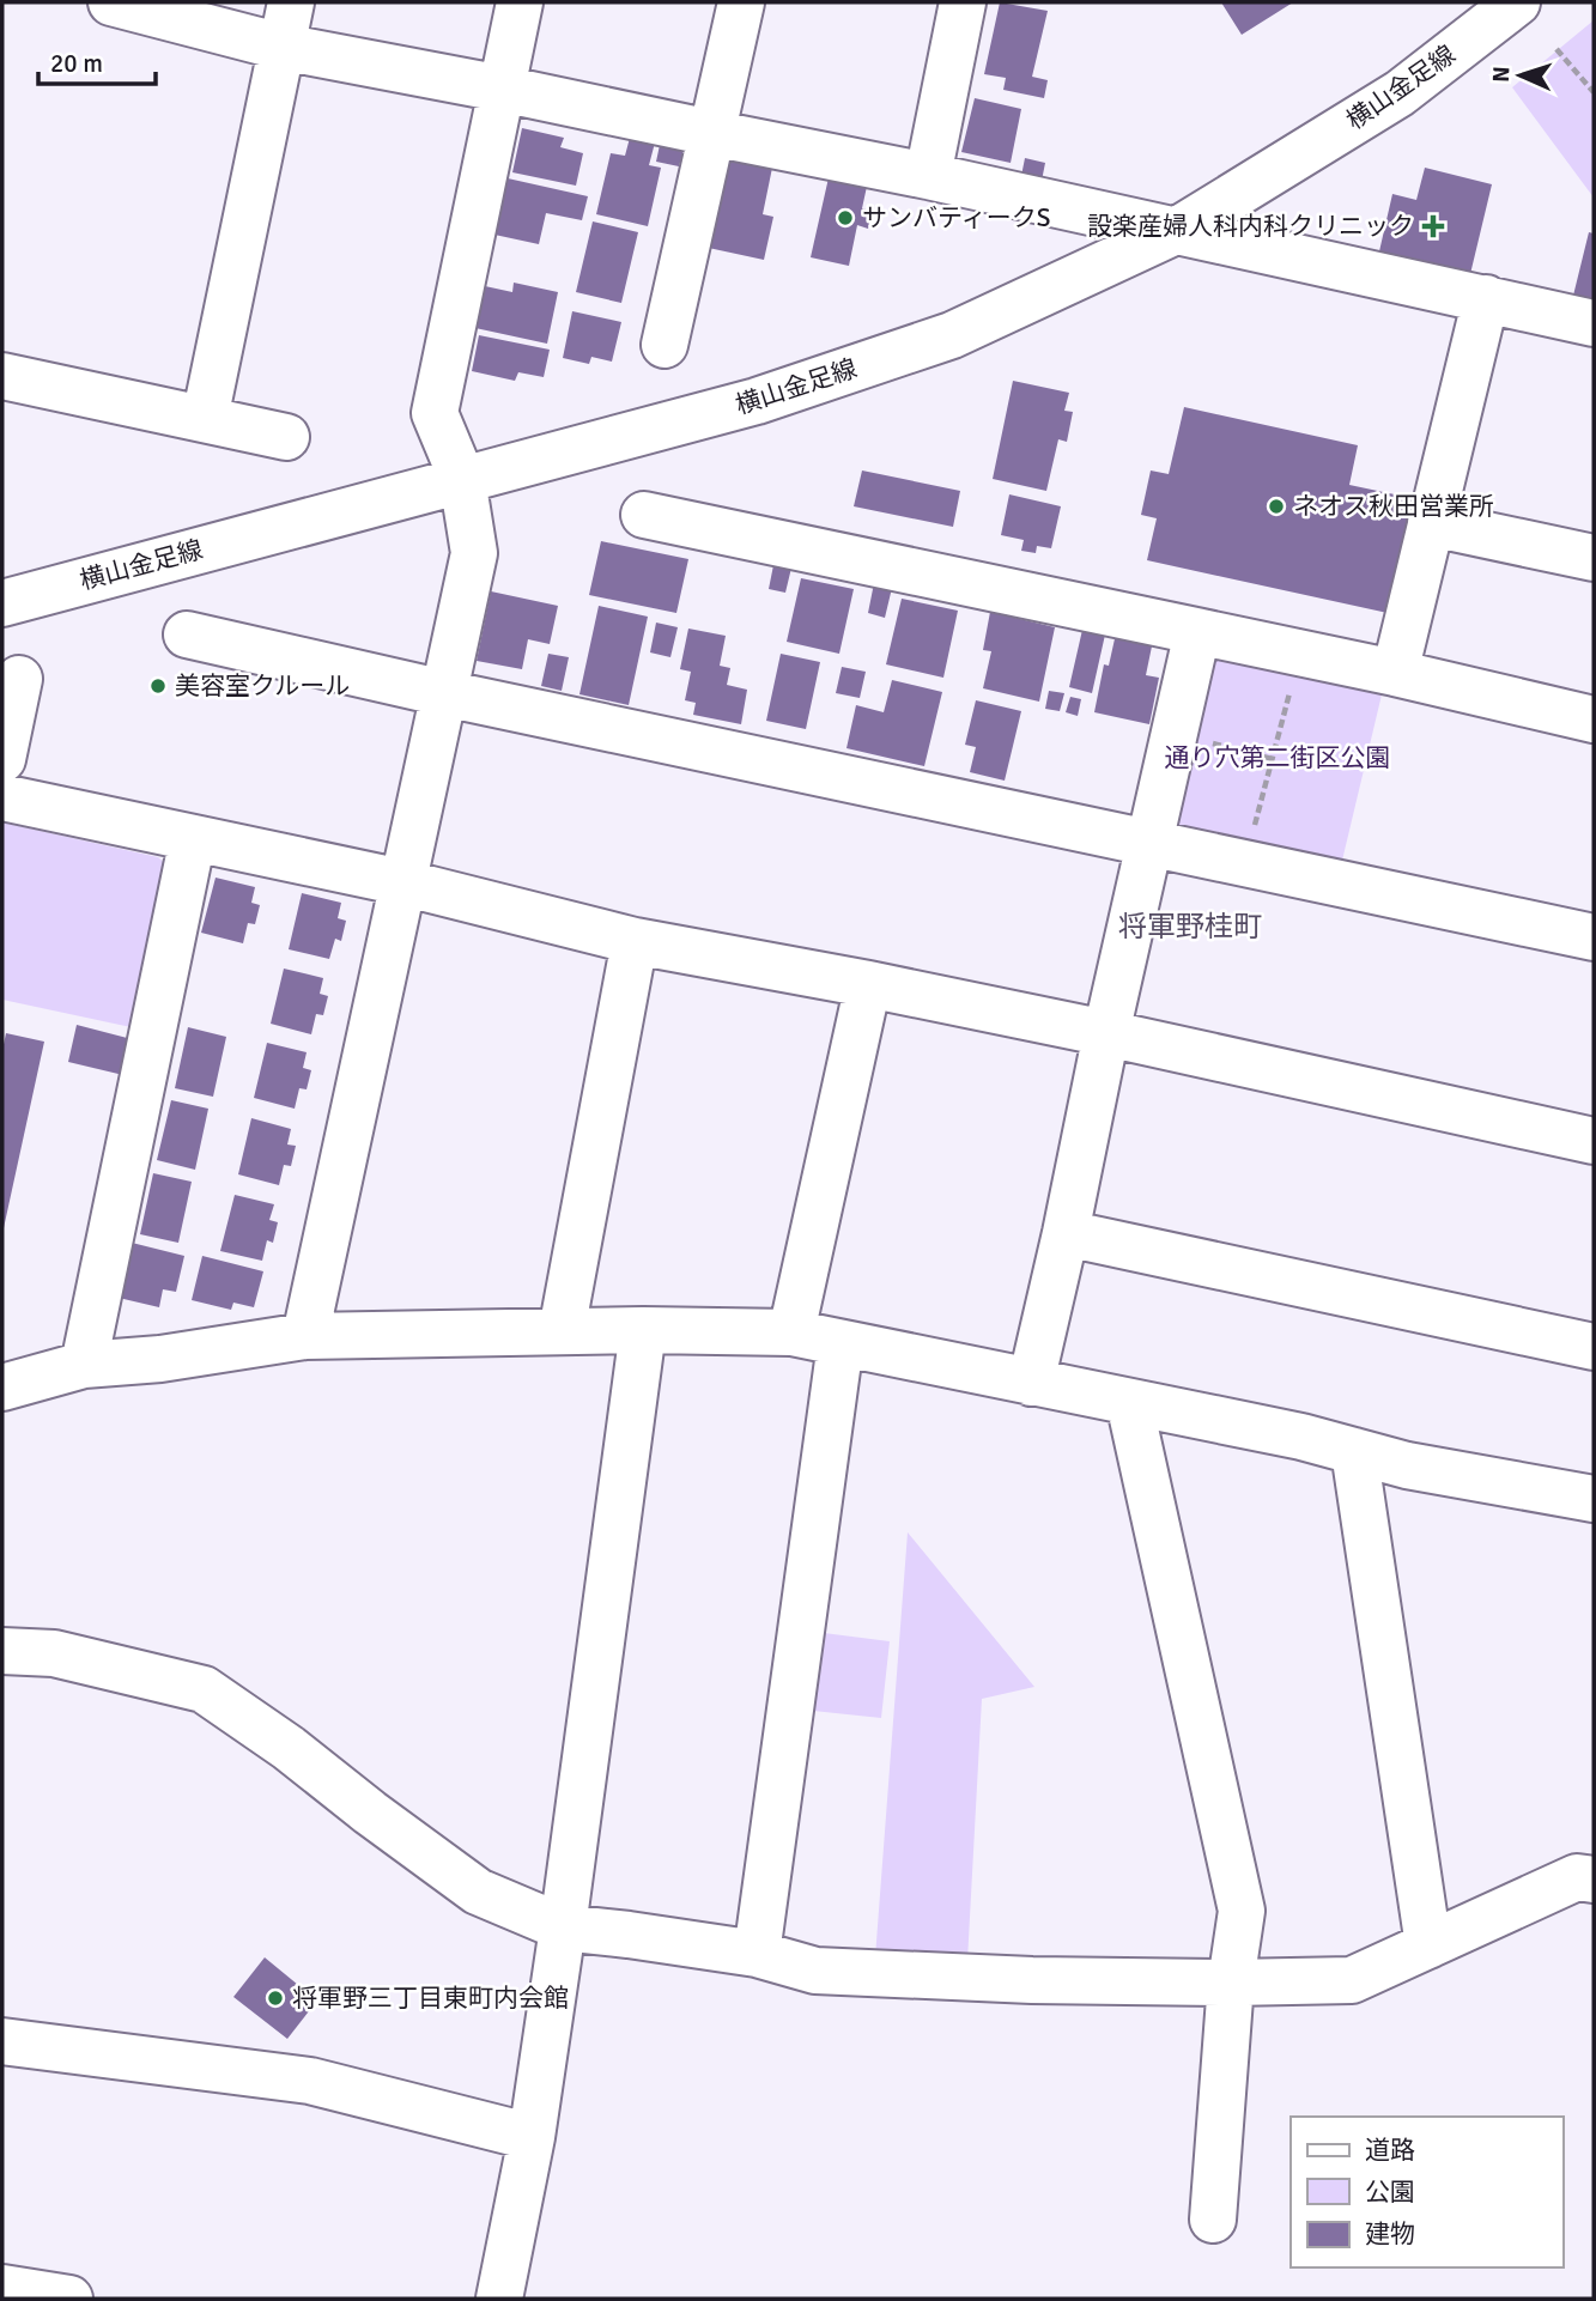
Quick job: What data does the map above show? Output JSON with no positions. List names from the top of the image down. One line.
{"streets":{"street":["横山金足線"]},"districts":["将軍野桂町"],"parks":["通り穴第二街区公園"],"places":{"other":["サンバティークS","ネオス秋田営業所","美容室クルール","将軍野三丁目東町内会館"],"health":["設楽産婦人科内科クリニック"]},"legend":["道路","公園","建物"],"scale_bar":"20 m","north":"left"}
